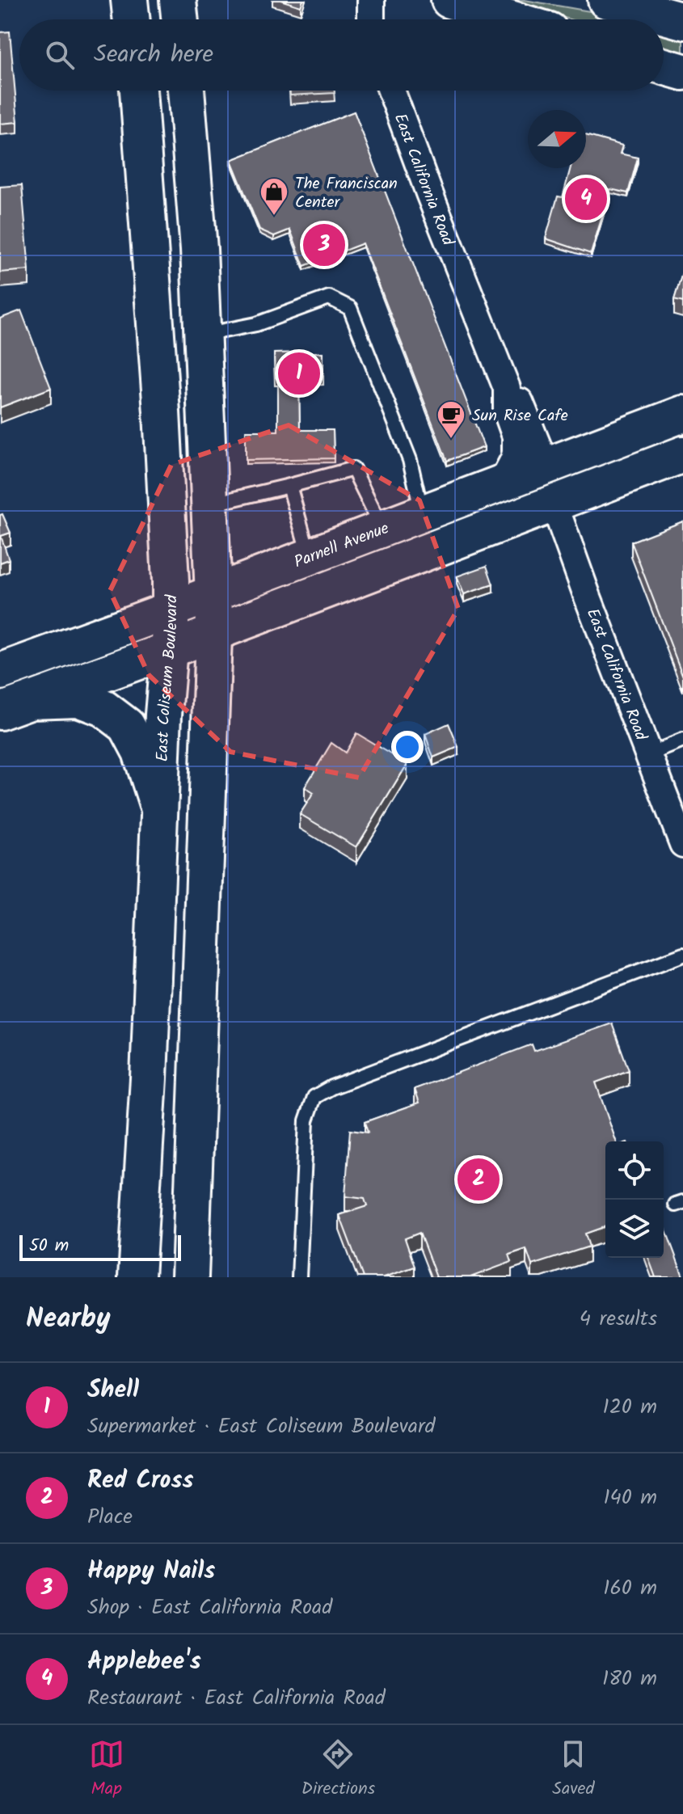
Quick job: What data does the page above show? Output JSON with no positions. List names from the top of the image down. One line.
{"streets":{"main road":["Parnell Avenue","East Coliseum Boulevard"],"street":["East California Road"]},"crossings":[["East California Road","Parnell Avenue"],["Parnell Avenue","East Coliseum Boulevard"]],"places":{"shop":["The Franciscan Center"],"cafe":["Sun Rise Cafe"]},"scale_bar":"50 m","north":"right","page":{"search":"Search here","pins":["4","3","1","2"],"scale":"50 m","heading":["Nearby","4 results"],"list":[{"mark":"1","name":"Shell","note":"Supermarket · East Coliseum Boulevard","value":"120 m"},{"mark":"2","name":"Red Cross","note":"Place","value":"140 m"},{"mark":"3","name":"Happy Nails","note":"Shop · East California Road","value":"160 m"},{"mark":"4","name":"Applebee's","note":"Restaurant · East California Road","value":"180 m"}],"nav":["Map","Directions","Saved"]}}
